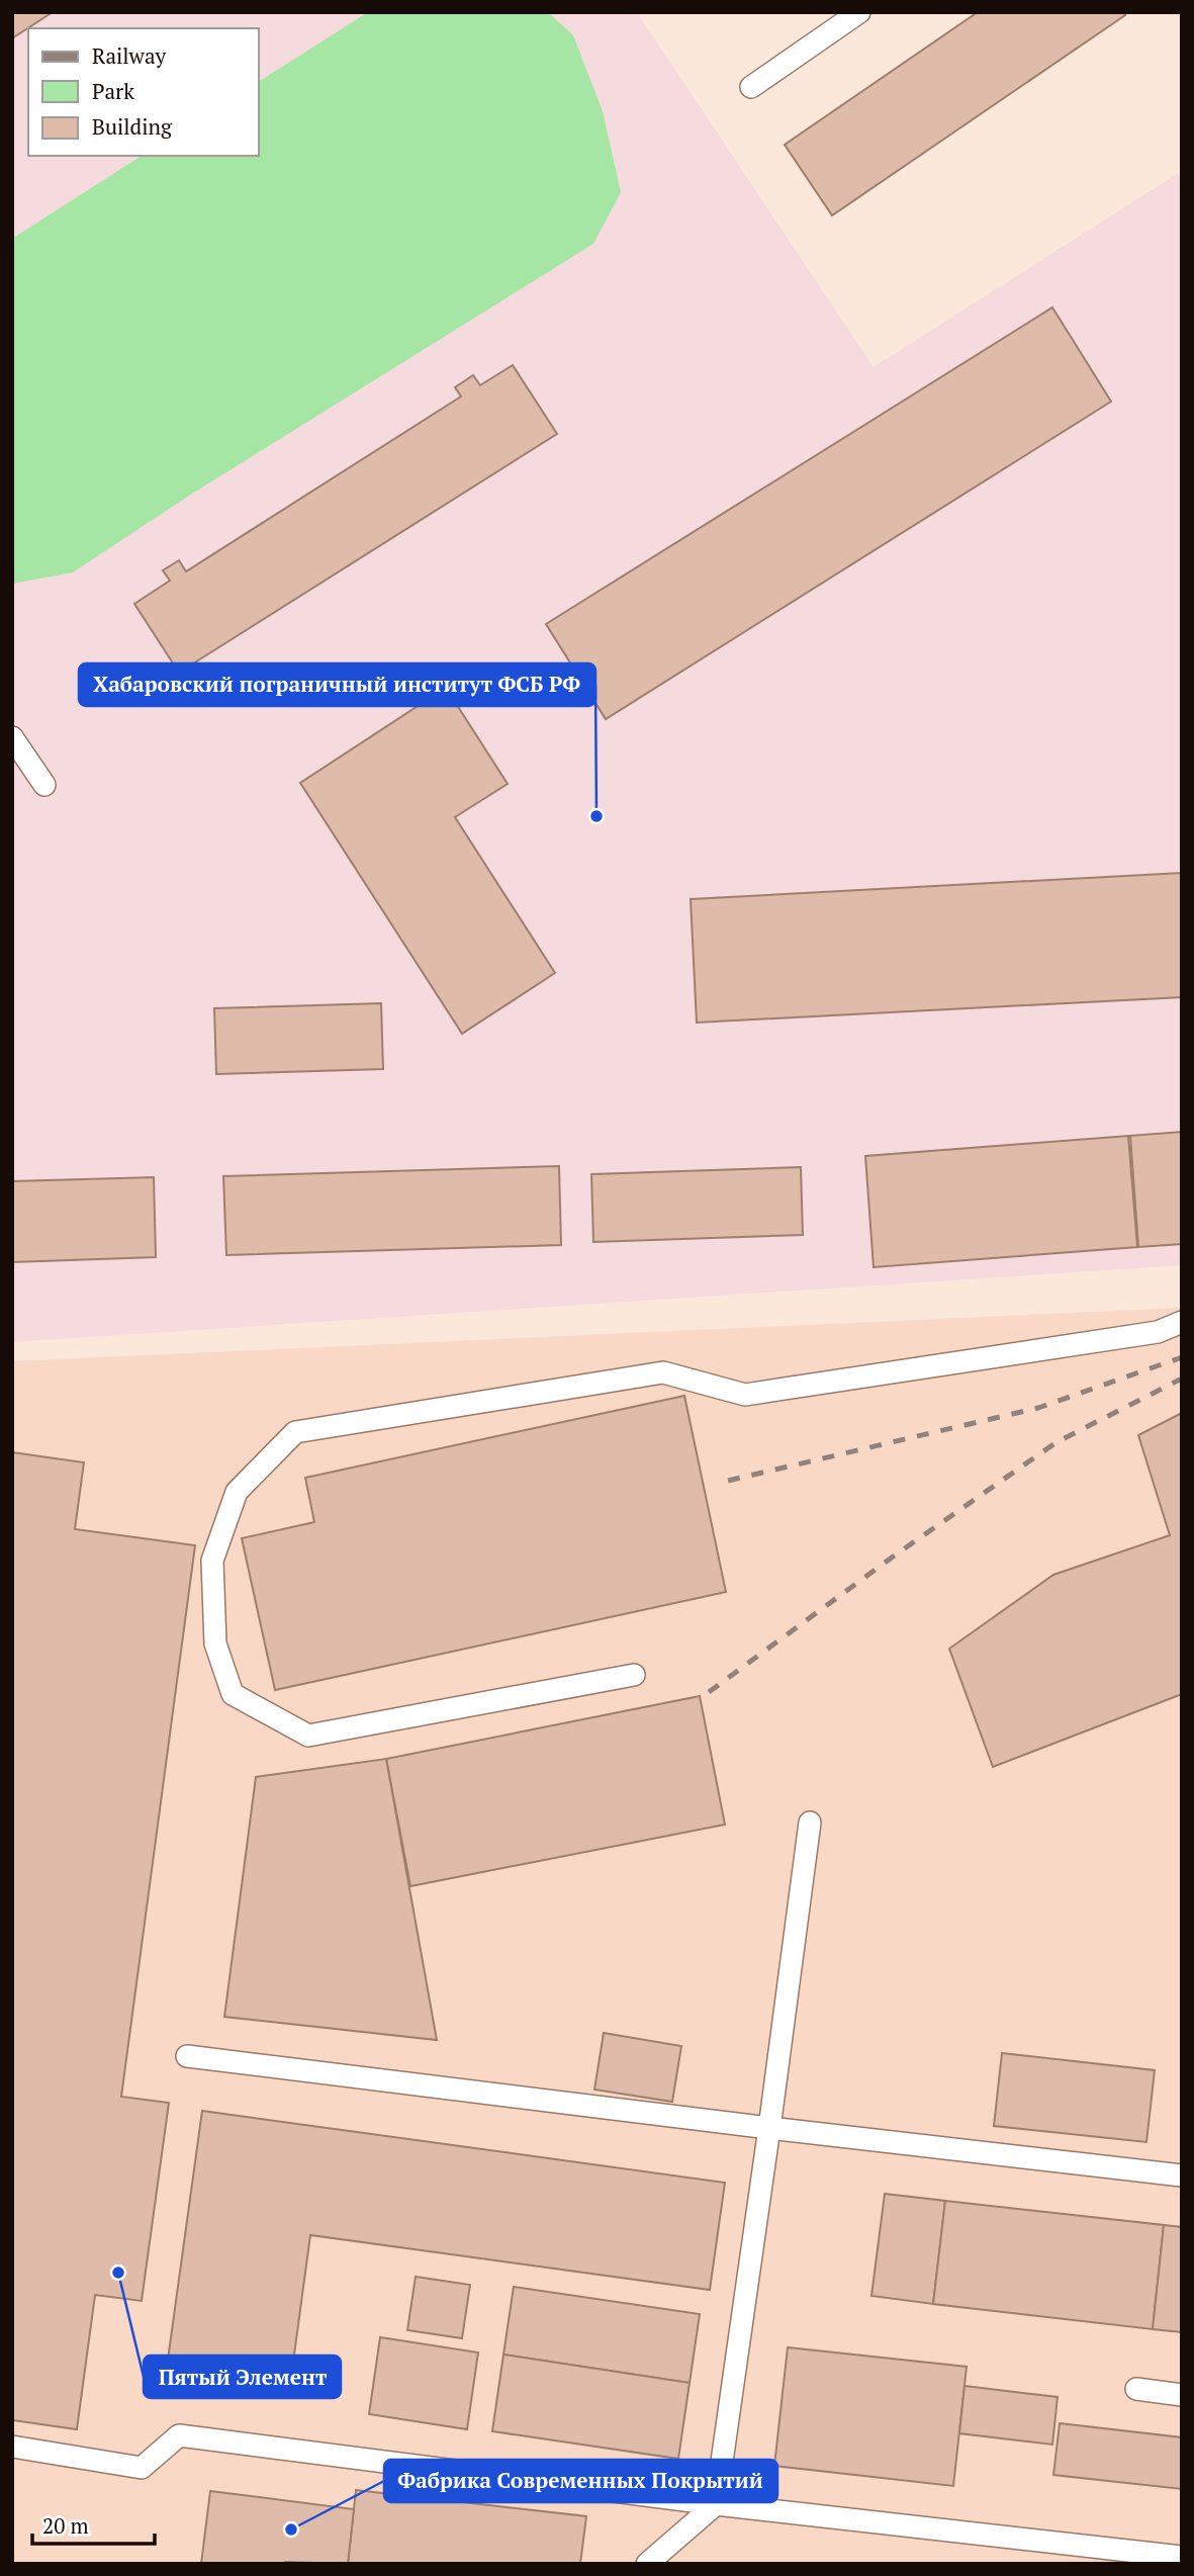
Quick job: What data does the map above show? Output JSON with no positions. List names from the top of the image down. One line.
{"places":["Хабаровский пограничный институт ФСБ РФ","Пятый Элемент","Фабрика Современных Покрытий"],"legend":["Railway","Park","Building"],"scale_bar":"20 m"}
